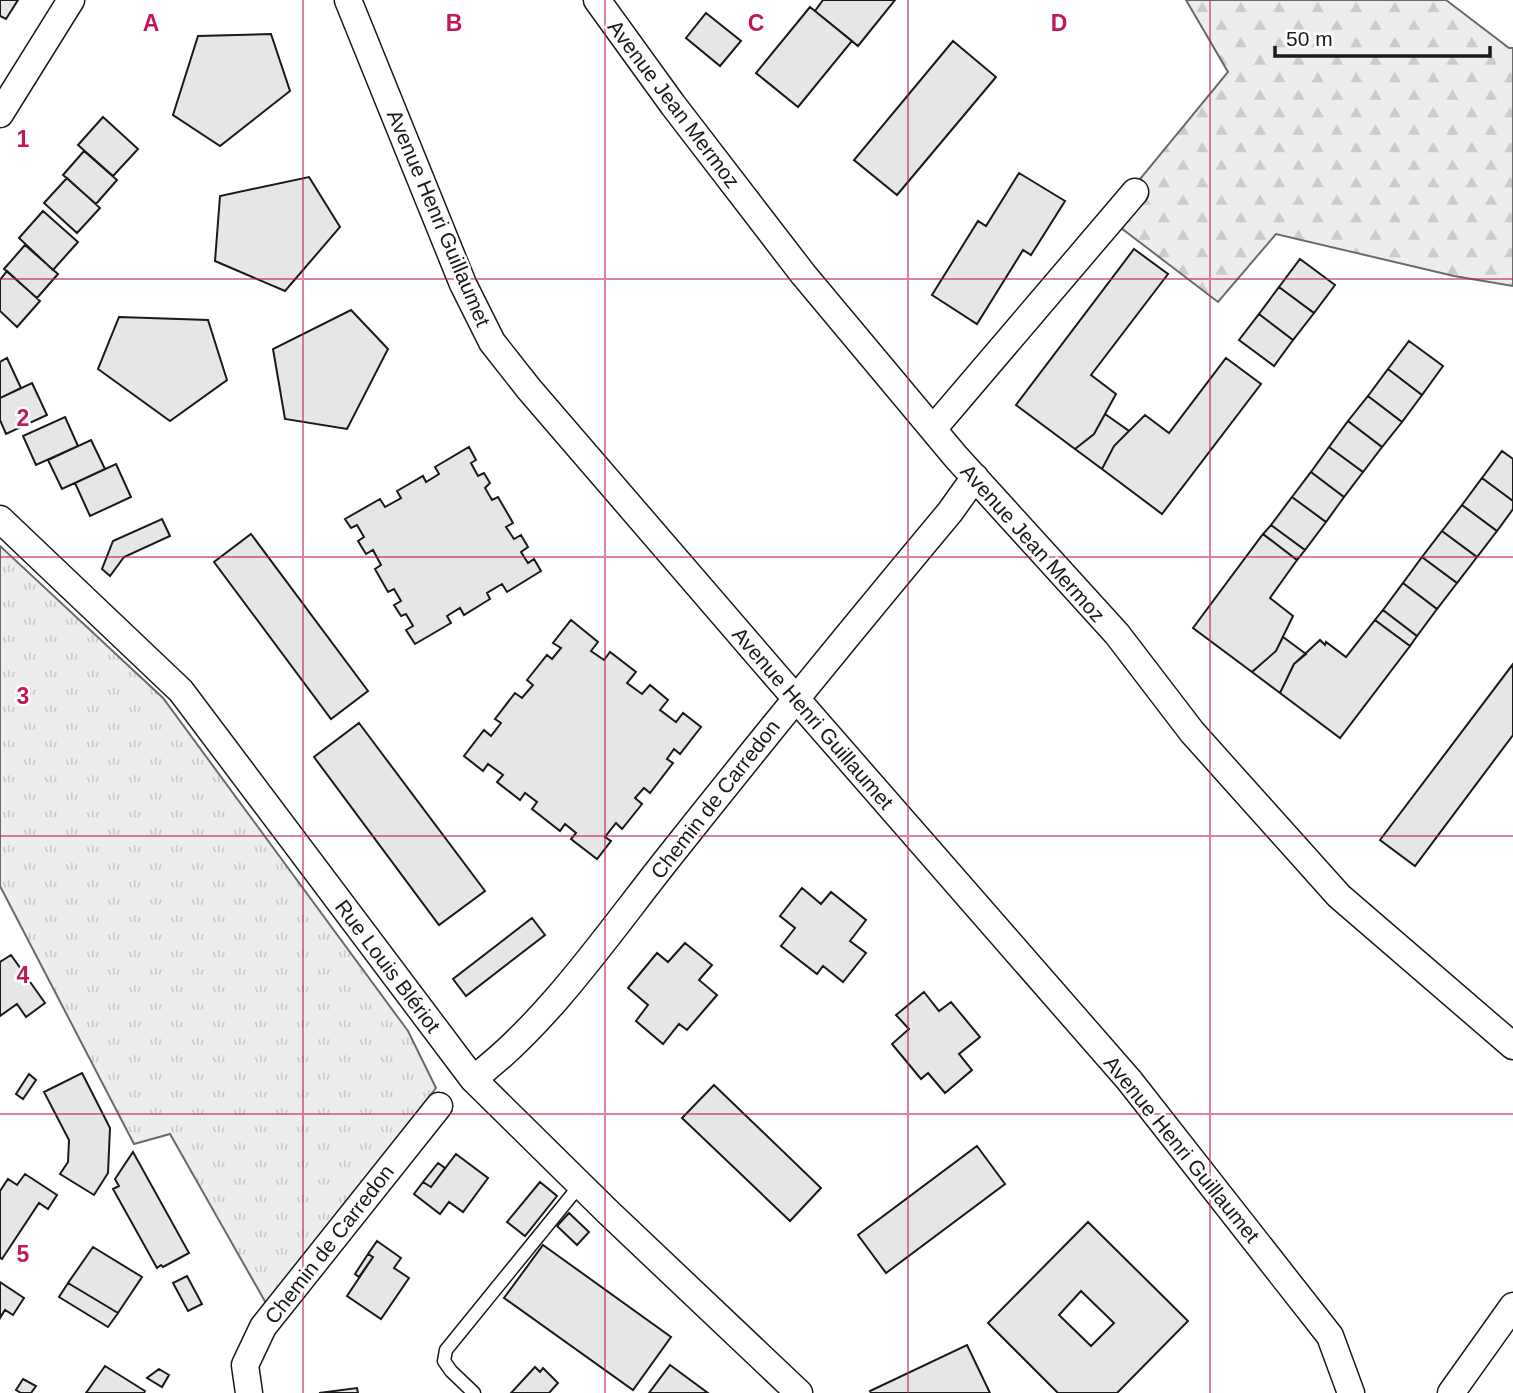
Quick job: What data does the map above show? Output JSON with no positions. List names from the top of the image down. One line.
{"streets":{"street":["Avenue Jean Mermoz","Avenue Henri Guillaumet","Chemin de Carredon","Rue Louis Blériot"]},"crossings":[["Avenue Jean Mermoz","Chemin de Carredon"],["Avenue Henri Guillaumet","Chemin de Carredon"],["Chemin de Carredon","Rue Louis Blériot"]],"scale_bar":"50 m","grid":{"columns":["A","B","C","D"],"rows":["1","2","3","4","5"]}}
